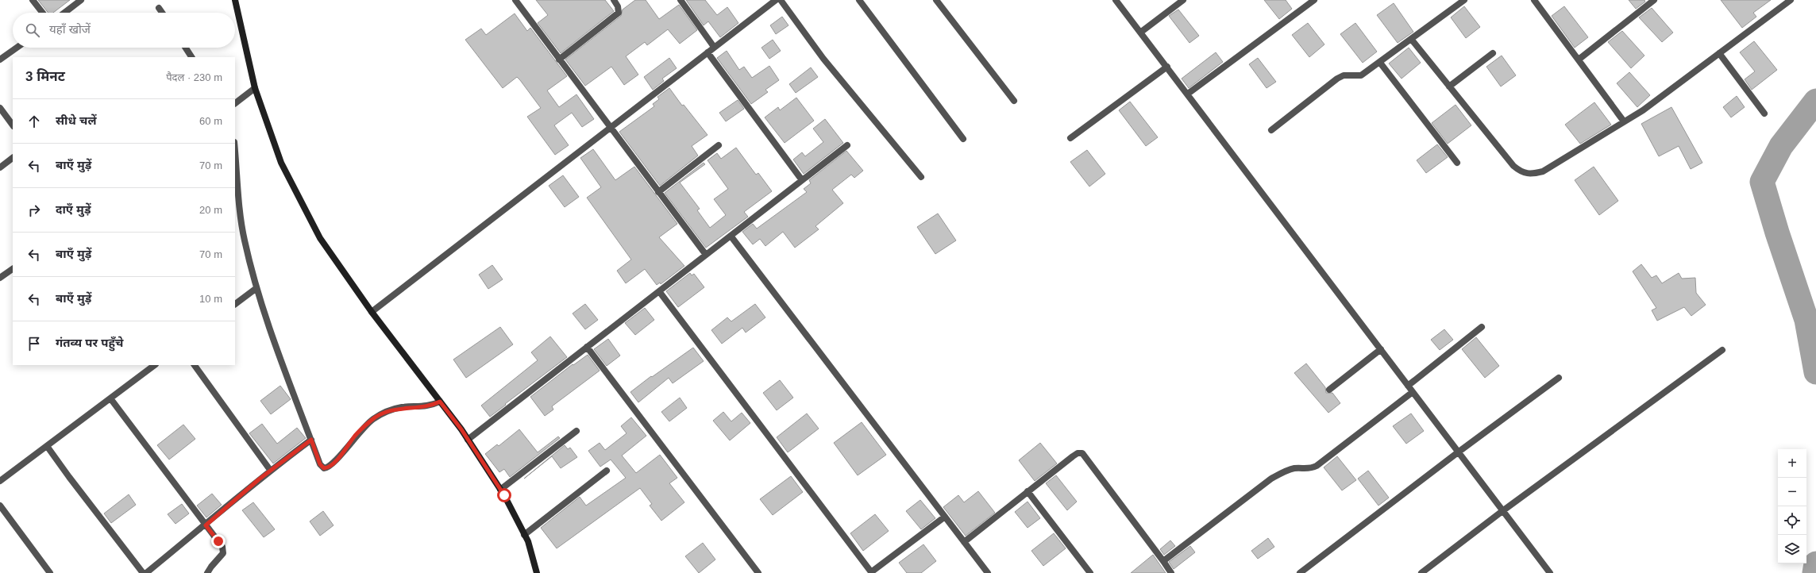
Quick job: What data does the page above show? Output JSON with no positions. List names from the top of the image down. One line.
{"page":{"search":"यहाँ खोजें","heading":["3 मिनट","पैदल · 230 m"],"list":[["सीधे चलें","60 m"],["बाएँ मुड़ें","70 m"],["दाएँ मुड़ें","20 m"],["बाएँ मुड़ें","70 m"],["बाएँ मुड़ें","10 m"],"गंतव्य पर पहुँचे"],"map_buttons":["+","−"]}}
